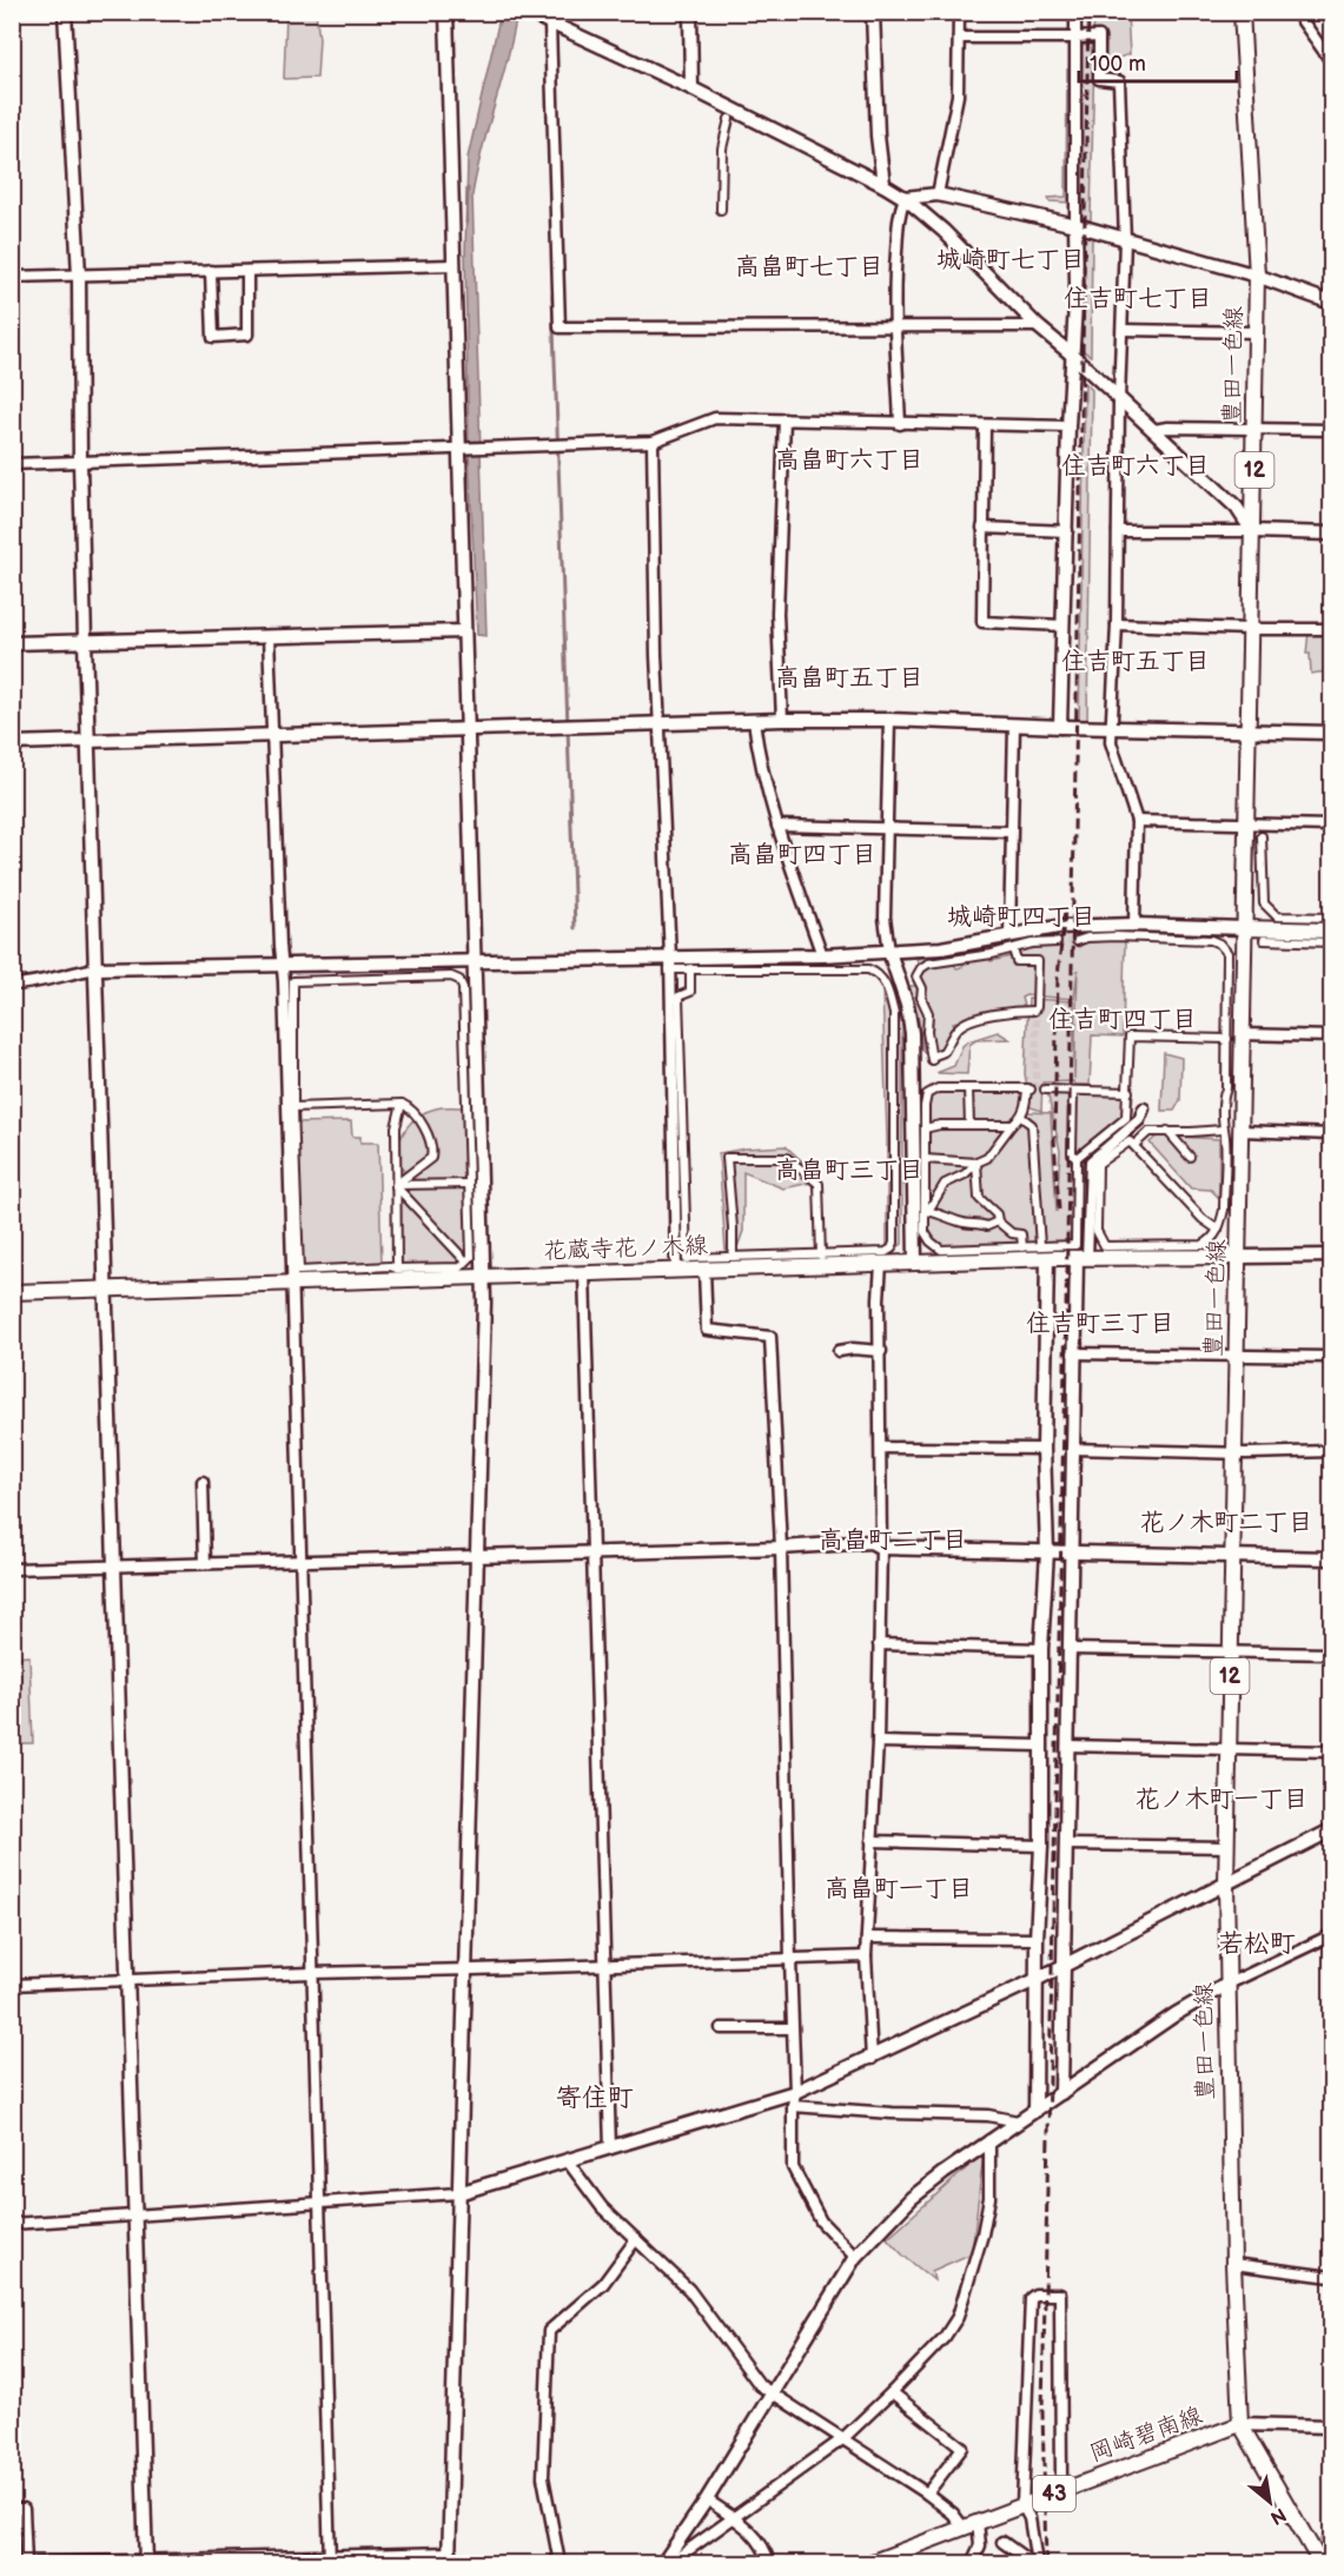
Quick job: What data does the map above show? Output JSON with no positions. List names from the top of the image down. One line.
{"streets":{"main road":["豊田一色線","12","花蔵寺花ノ木線","岡崎碧南線","43"]},"crossings":[["豊田一色線","花蔵寺花ノ木線"],["豊田一色線","岡崎碧南線"]],"districts":["城崎町七丁目","高畠町七丁目","住吉町七丁目","高畠町六丁目","住吉町六丁目","住吉町五丁目","高畠町五丁目","高畠町四丁目","城崎町四丁目","住吉町四丁目","高畠町三丁目","住吉町三丁目","花ノ木町二丁目","高畠町二丁目","花ノ木町一丁目","高畠町一丁目","若松町","寄住町"],"scale_bar":"100 m","north":"bottom right"}
